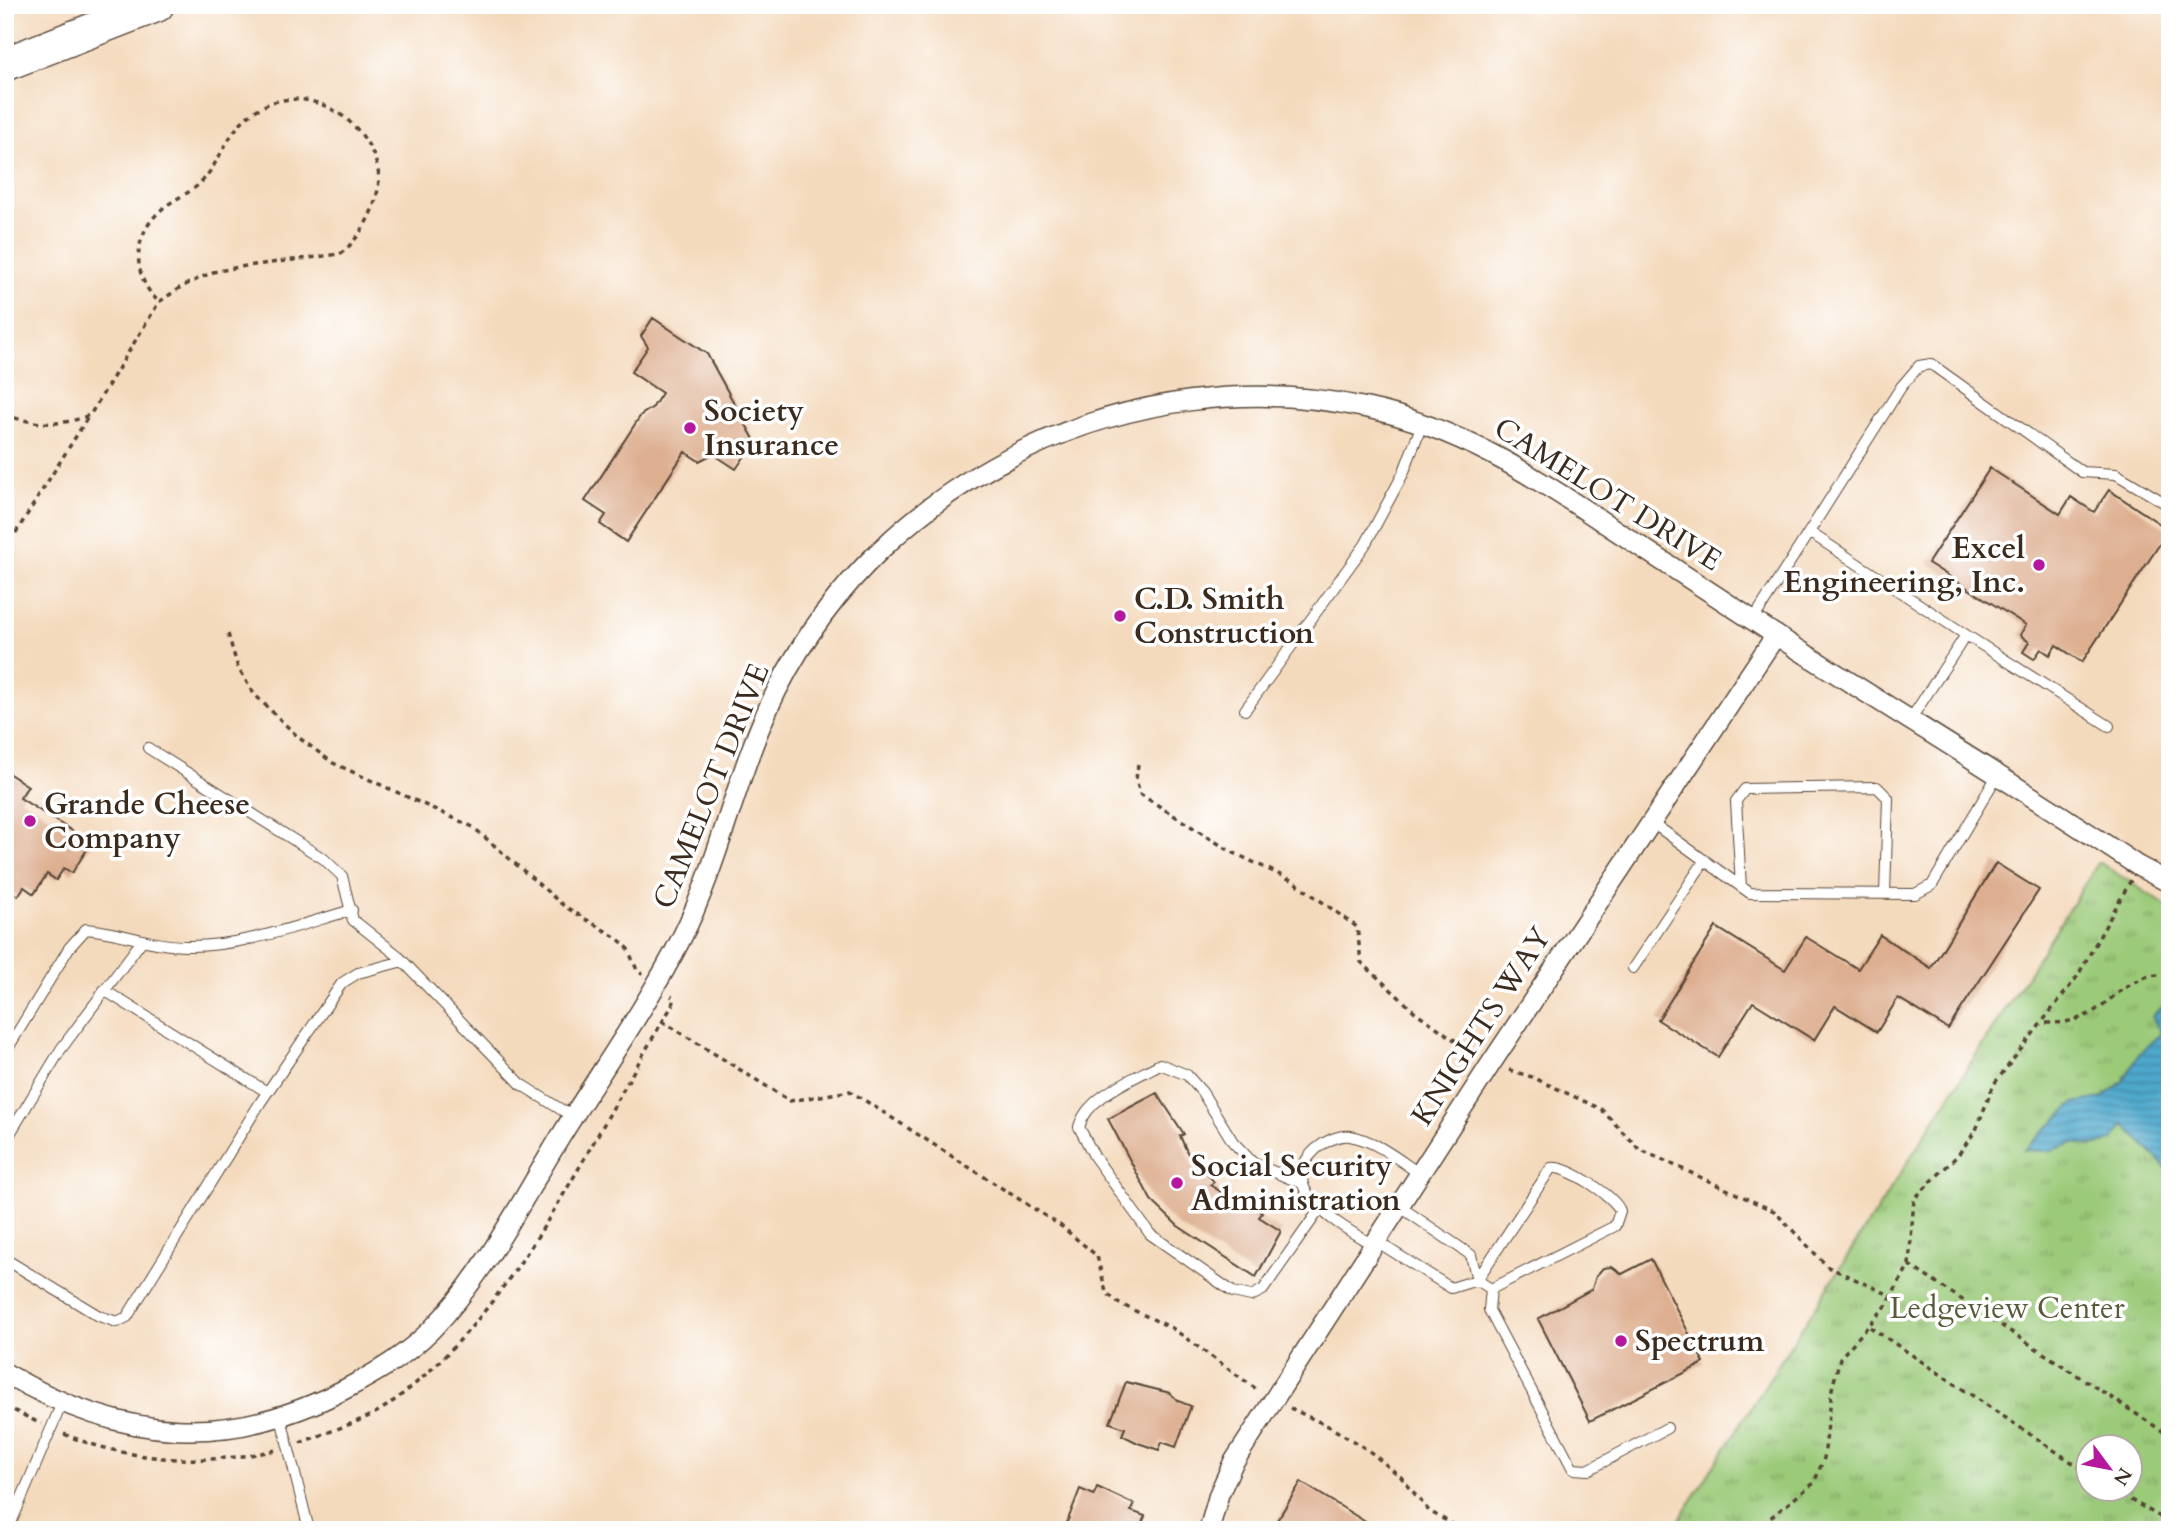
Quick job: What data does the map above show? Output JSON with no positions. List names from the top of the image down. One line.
{"streets":{"street":["CAMELOT DRIVE","KNIGHTS WAY"]},"crossings":[["CAMELOT DRIVE","KNIGHTS WAY"]],"parks":["Ledgeview Center"],"places":["Society Insurance","Excel Engineering, Inc.","C.D. Smith Construction","Grande Cheese Company","Social Security Administration","Spectrum"],"north":"bottom right"}
